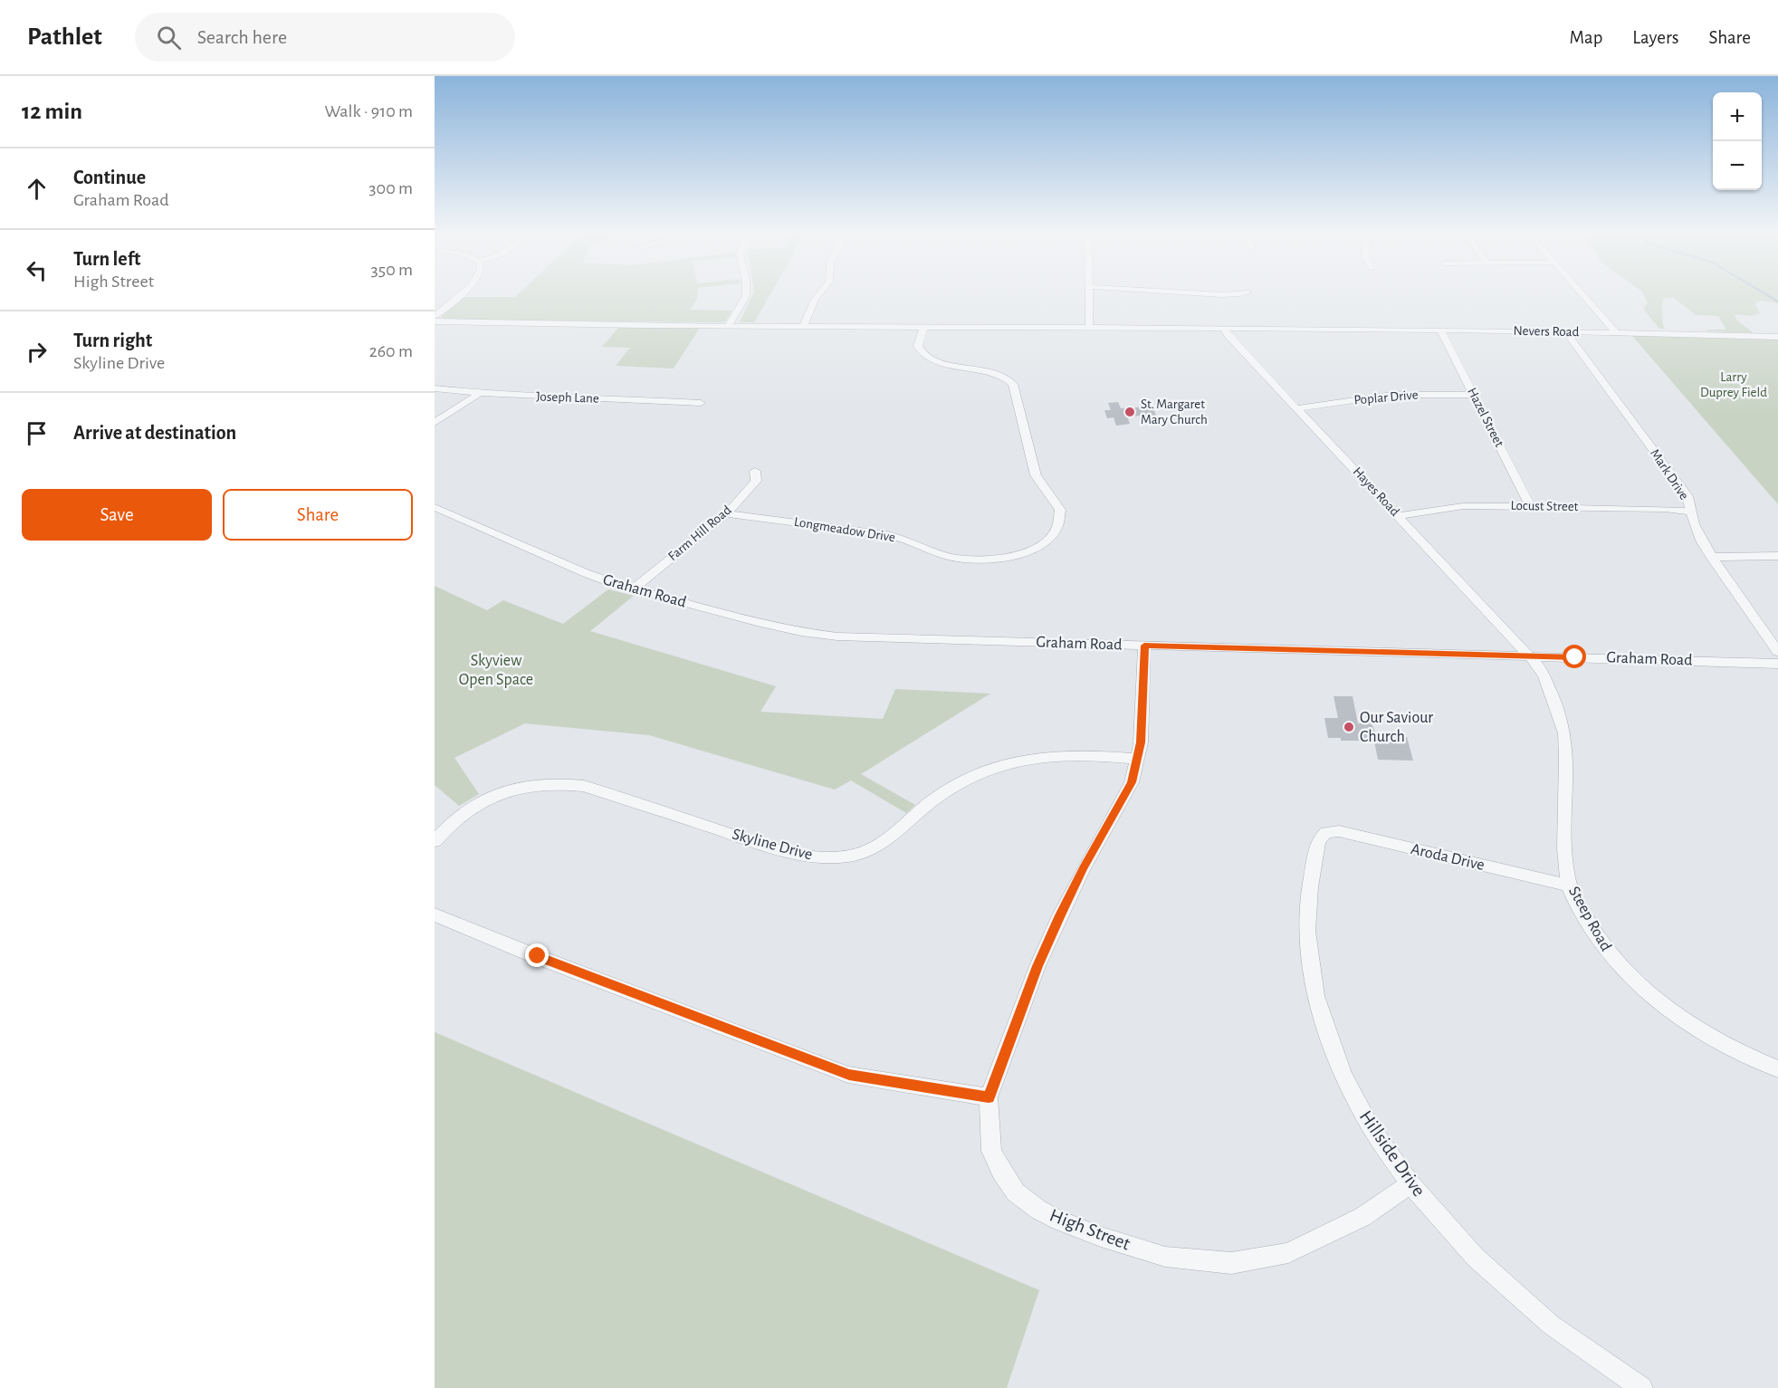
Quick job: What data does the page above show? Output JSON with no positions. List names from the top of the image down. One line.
{"streets":{"street":["Nevers Road","Joseph Lane","Poplar Drive","Hazel Street","Mark Drive","Hayes Road","Locust Street","Longmeadow Drive","Farm Hill Road","Graham Road","Skyline Drive","Aroda Drive","Steep Road","Hillside Drive","High Street"]},"crossings":[["Nevers Road","Hazel Street"],["Nevers Road","Mark Drive"],["Nevers Road","Hayes Road"],["Nevers Road","Longmeadow Drive"],["Poplar Drive","Hazel Street"],["Poplar Drive","Hayes Road"],["Hazel Street","Locust Street"],["Mark Drive","Locust Street"],["Hayes Road","Locust Street"],["Hayes Road","Graham Road"],["Hayes Road","Steep Road"],["Longmeadow Drive","Farm Hill Road"],["Farm Hill Road","Graham Road"],["Graham Road","Steep Road"],["Graham Road","High Street"],["Skyline Drive","High Street"],["Aroda Drive","Steep Road"],["Aroda Drive","Hillside Drive"],["Hillside Drive","High Street"]],"parks":["Larry Duprey Field","Skyview Open Space"],"places":["St. Margaret Mary Church","Our Saviour Church"],"page":{"header":"Pathlet","search":"Search here","nav":["Map","Layers","Share"],"heading":["12 min","Walk · 910 m"],"map_buttons":["+","−"],"list":[["Continue","Graham Road","300 m"],["Turn left","High Street","350 m"],["Turn right","Skyline Drive","260 m"],"Arrive at destination"],"buttons":["Save","Share"]}}
